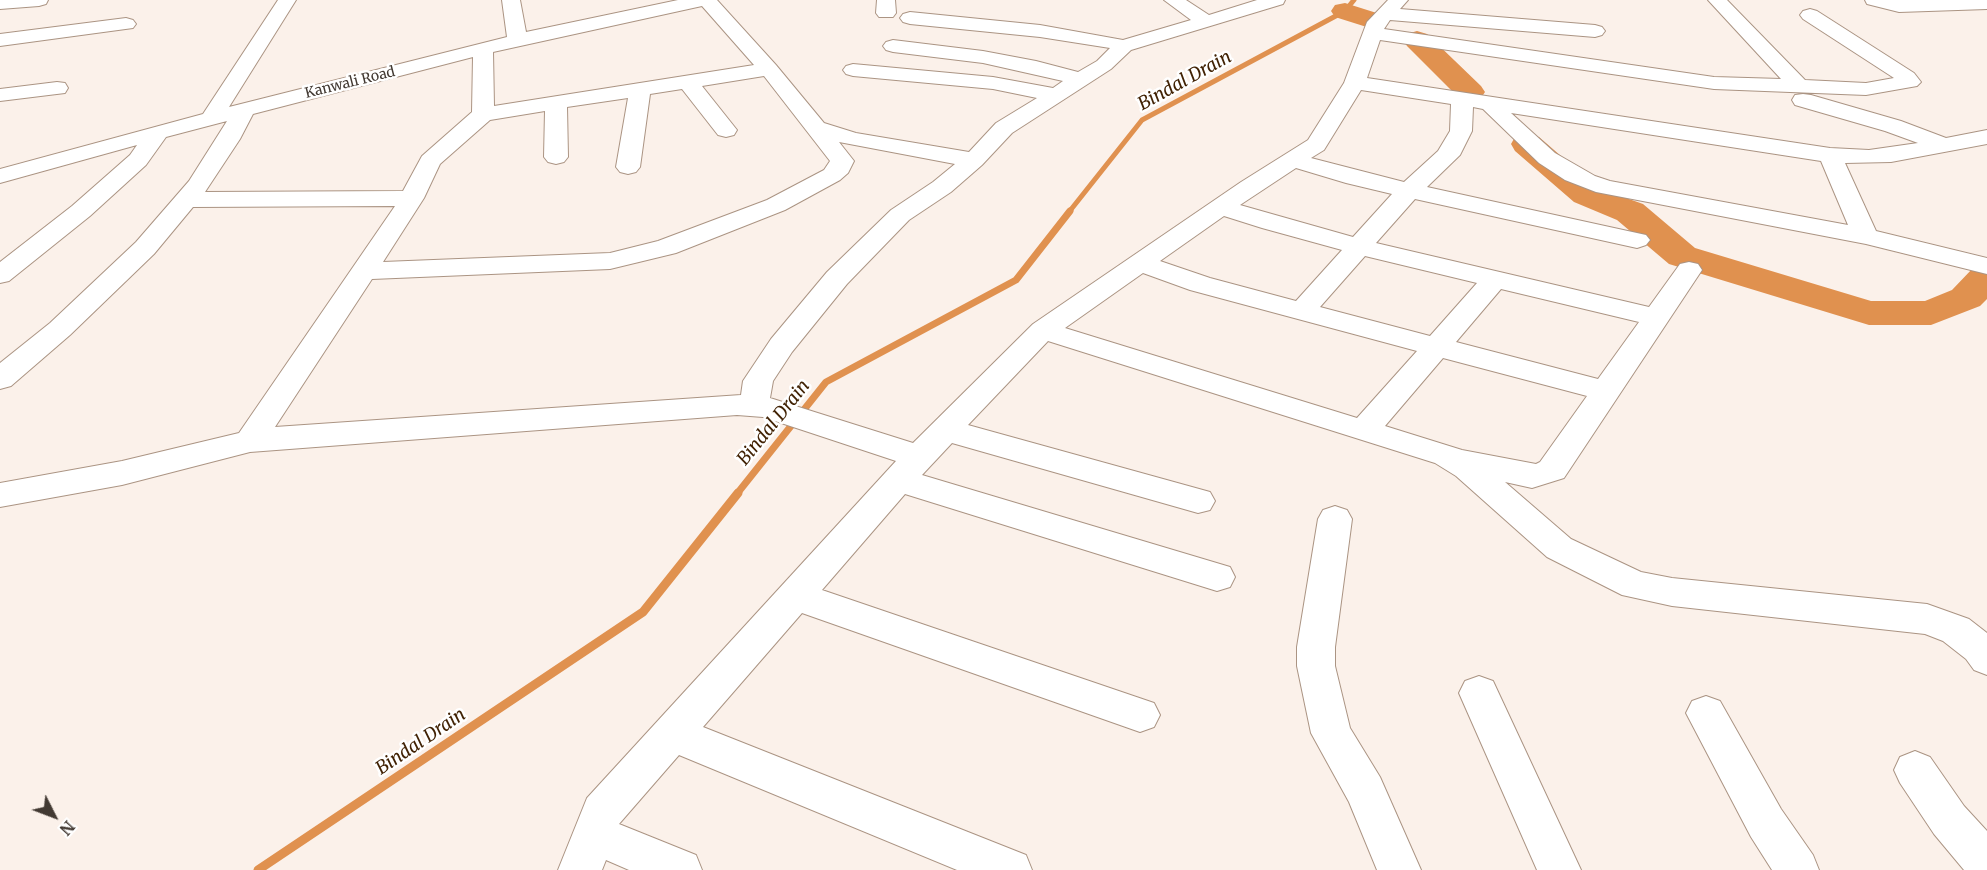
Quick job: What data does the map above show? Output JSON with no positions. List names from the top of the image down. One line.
{"streets":{"street":["Kanwali Road"]},"water":["Bindal Drain"],"north":"bottom right"}
